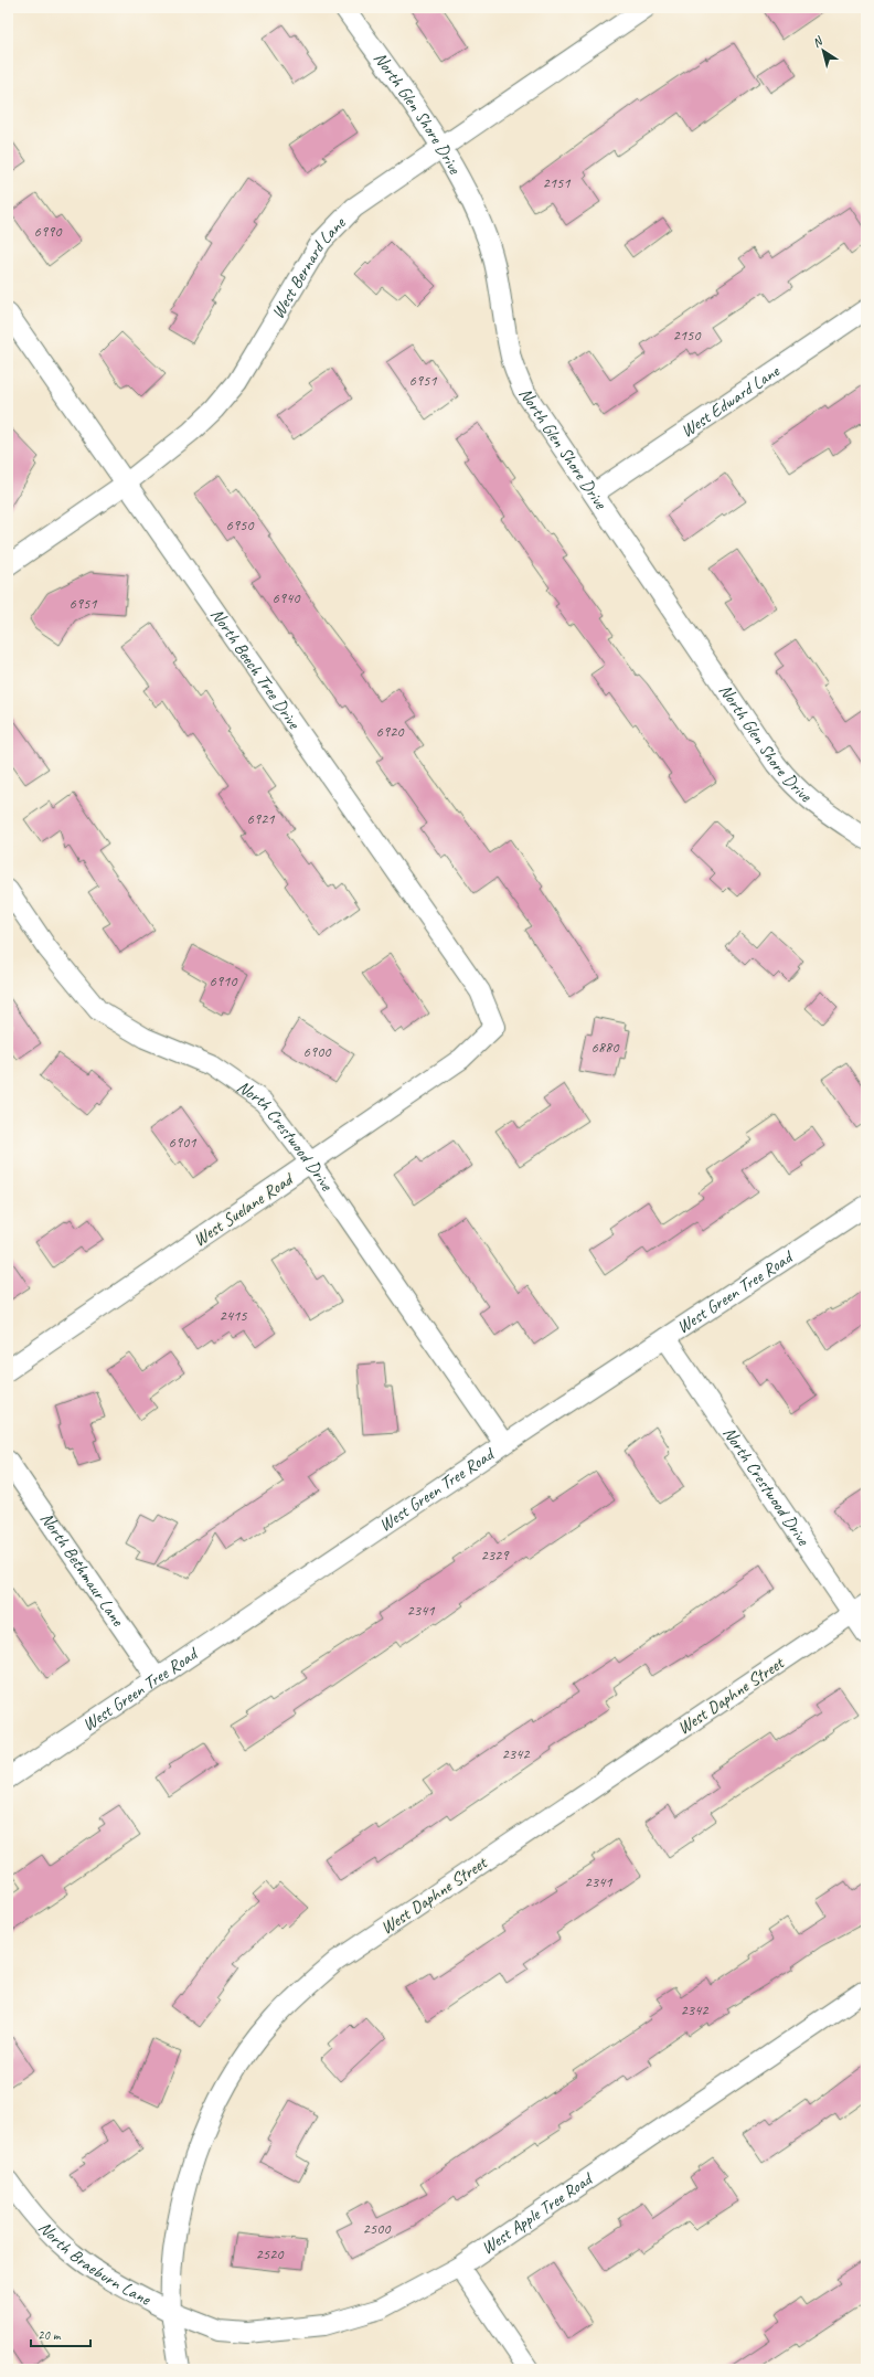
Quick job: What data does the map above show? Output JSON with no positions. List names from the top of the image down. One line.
{"streets":{"street":["North Glen Shore Drive","West Bernard Lane","West Edward Lane","North Beech Tree Drive","North Crestwood Drive","West Suelane Road","West Green Tree Road","North Bethmaur Lane","West Daphne Street","West Apple Tree Road","North Braeburn Lane"]},"crossings":[["North Glen Shore Drive","West Bernard Lane"],["North Glen Shore Drive","West Edward Lane"],["West Bernard Lane","North Beech Tree Drive"],["North Beech Tree Drive","West Suelane Road"],["North Crestwood Drive","West Suelane Road"],["North Crestwood Drive","West Green Tree Road"],["North Crestwood Drive","West Daphne Street"],["West Green Tree Road","North Bethmaur Lane"],["West Daphne Street","West Apple Tree Road"],["West Daphne Street","North Braeburn Lane"],["West Apple Tree Road","North Braeburn Lane"]],"house_numbers":["2151","6990","2150","6951","6950","6940","6951","6920","6921","6910","6880","6900","6901","2415","2329","2341","2342","2341","2342","2500","2520"],"scale_bar":"20 m","north":"top left"}
